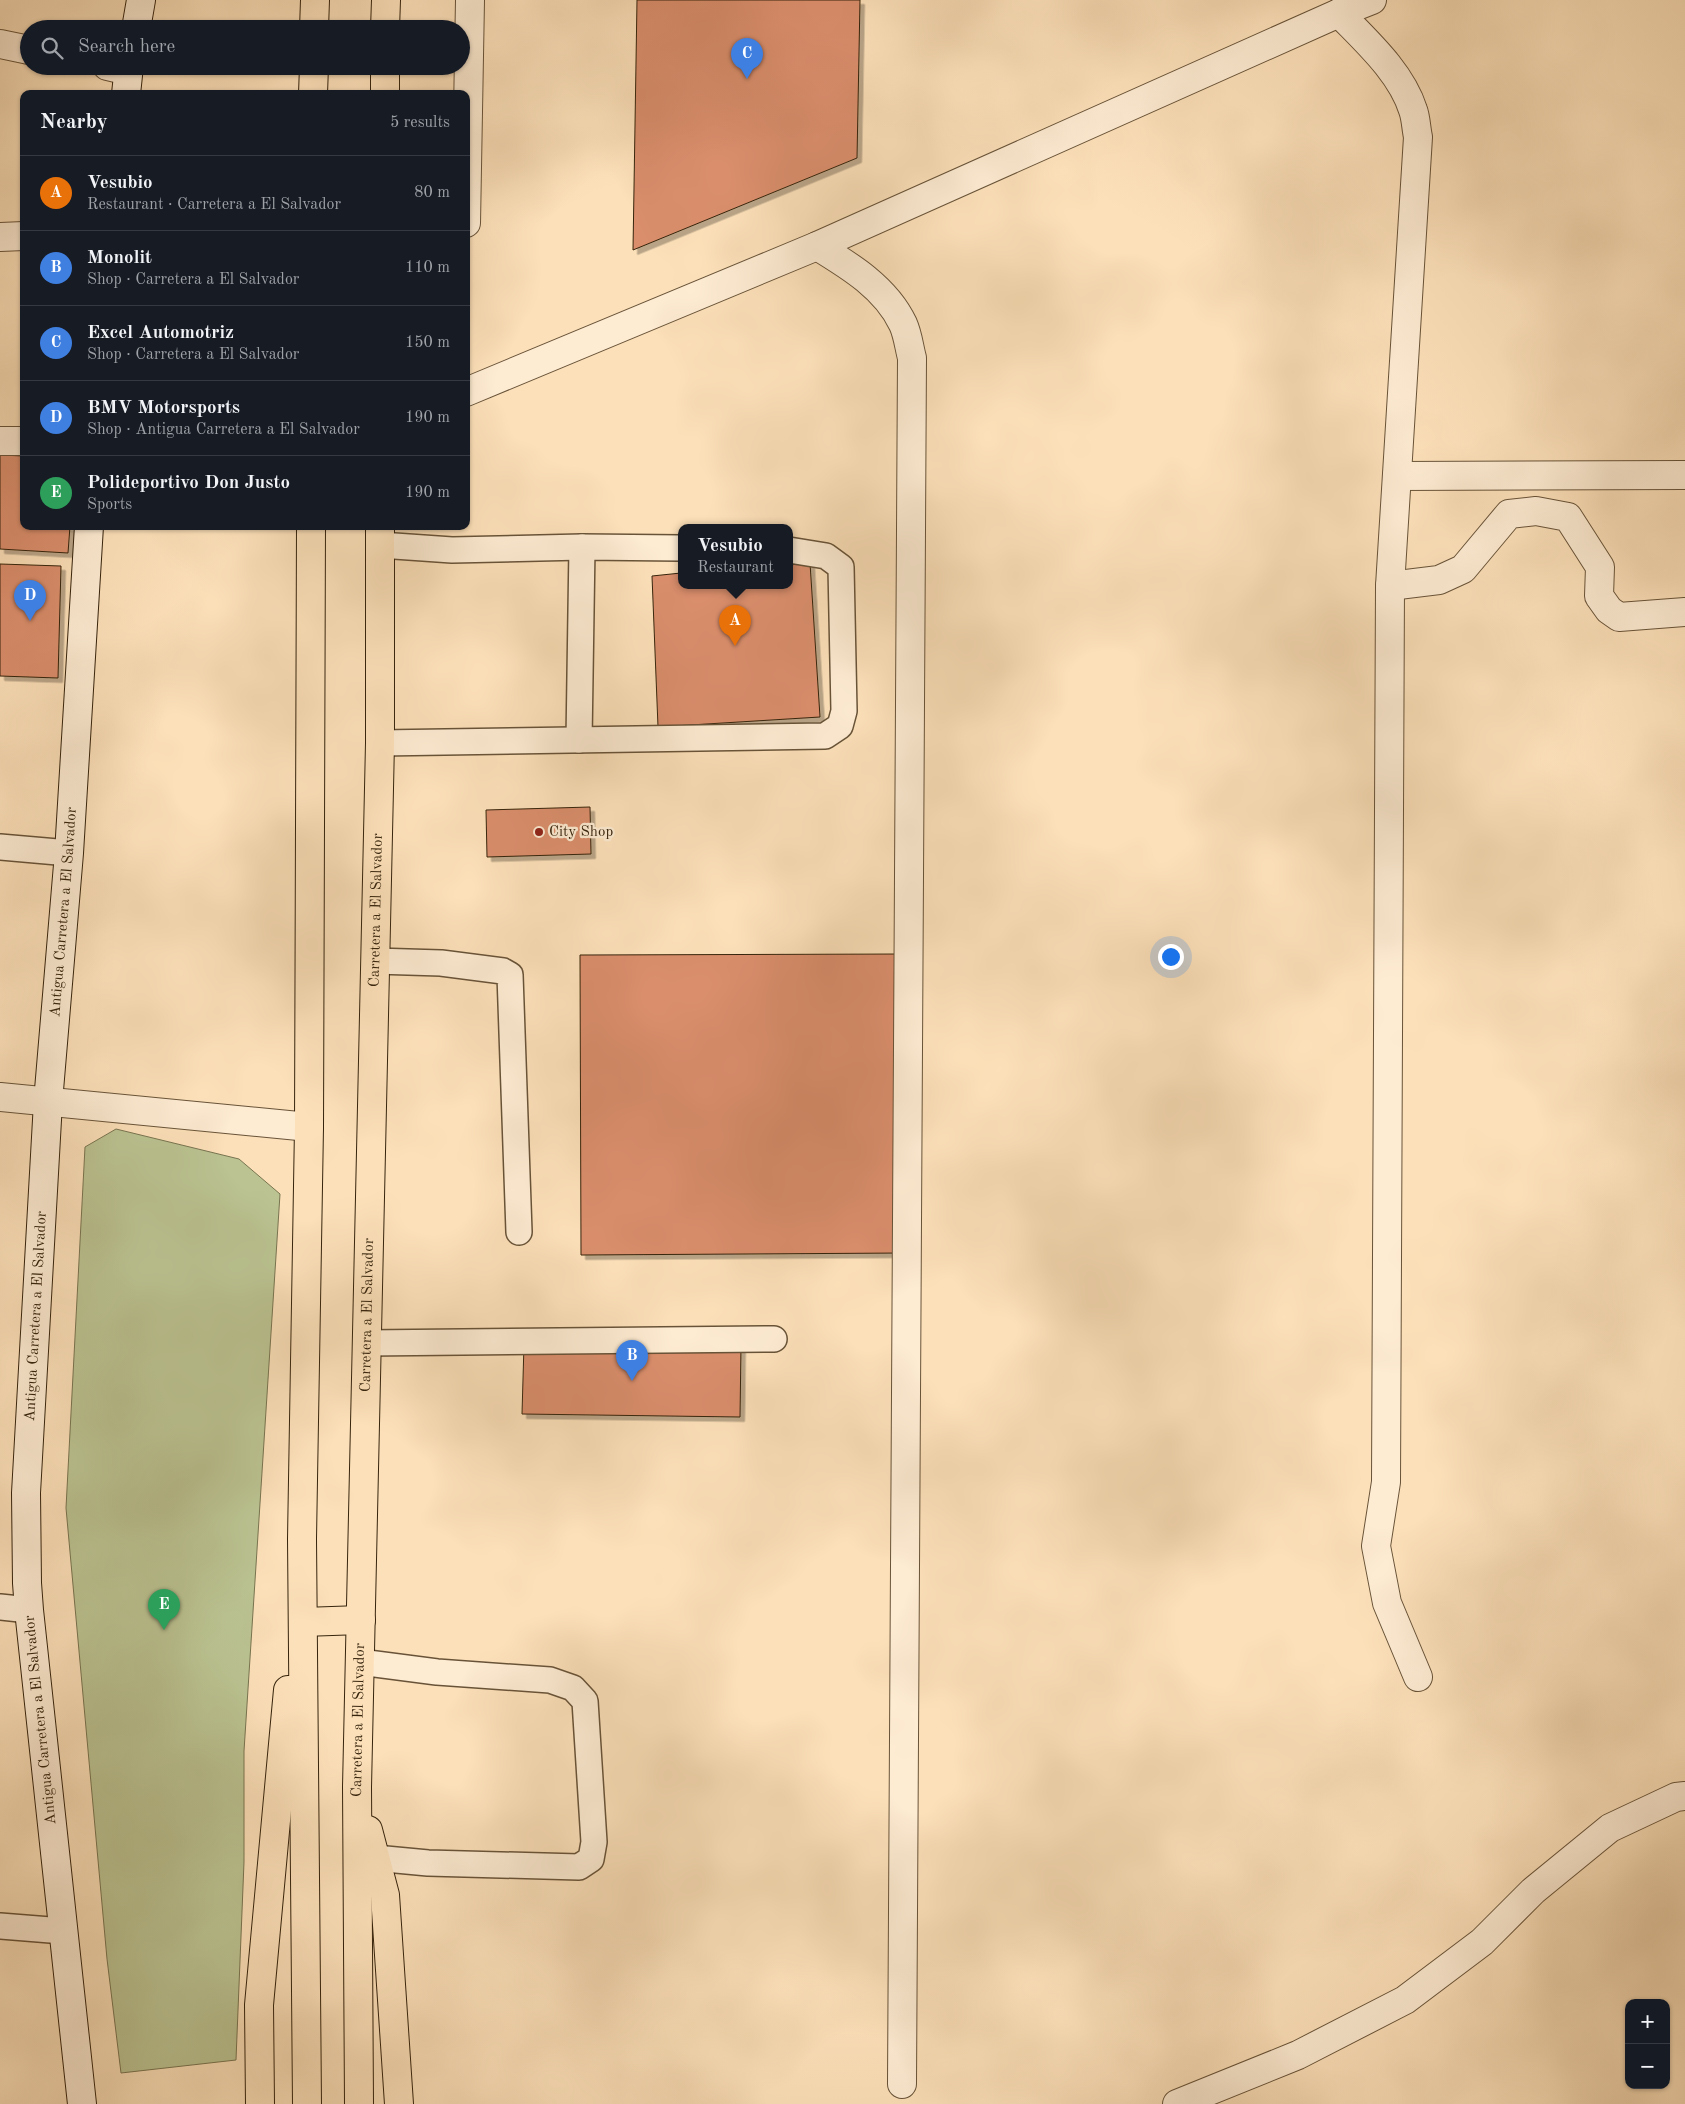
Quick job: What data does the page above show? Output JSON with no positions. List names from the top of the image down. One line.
{"streets":{"highway":["Carretera a El Salvador"],"street":["Antigua Carretera a El Salvador"]},"places":["City Shop"],"page":{"search":"Search here","pins":["C","D","A","B","E"],"heading":["Nearby","5 results"],"list":[{"mark":"A","name":"Vesubio","note":"Restaurant · Carretera a El Salvador","value":"80 m"},{"mark":"B","name":"Monolit","note":"Shop · Carretera a El Salvador","value":"110 m"},{"mark":"C","name":"Excel Automotriz","note":"Shop · Carretera a El Salvador","value":"150 m"},{"mark":"D","name":"BMV Motorsports","note":"Shop · Antigua Carretera a El Salvador","value":"190 m"},{"mark":"E","name":"Polideportivo Don Justo","note":"Sports","value":"190 m"}],"popup":["Vesubio","Restaurant"],"map_buttons":["+","−"]}}
